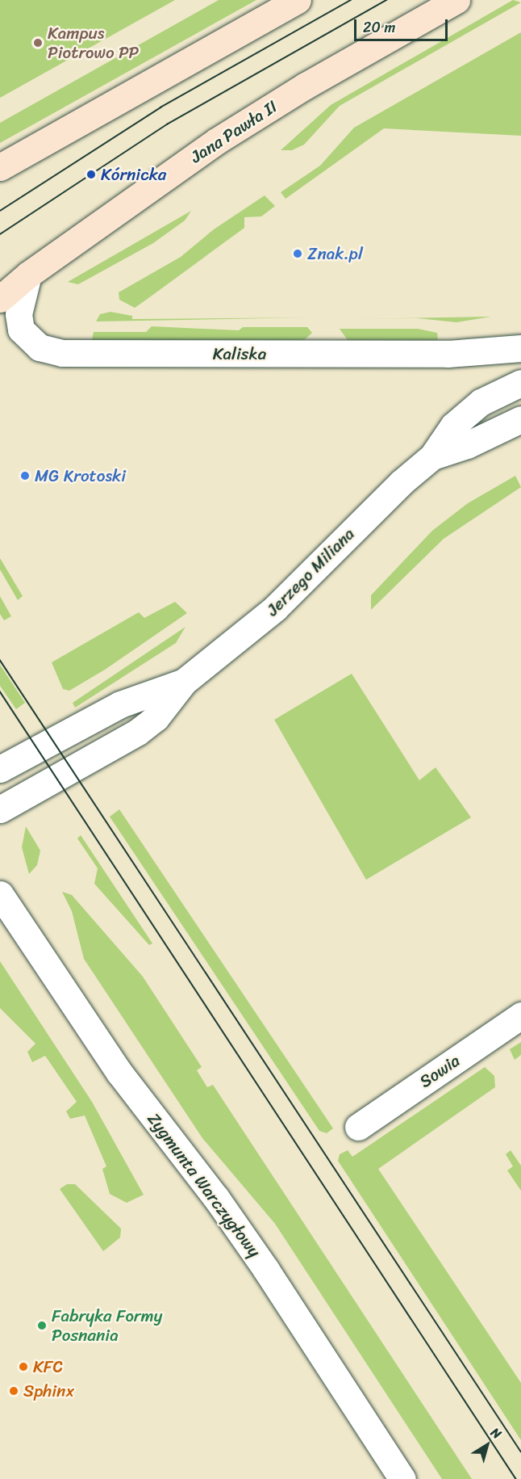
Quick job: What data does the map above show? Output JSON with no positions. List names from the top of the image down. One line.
{"streets":{"main road":["Jana Pawła II"],"street":["Kaliska","Jerzego Miliana","Sowia","Zygmunta Warczygłowy"]},"crossings":[["Jana Pawła II","Kaliska"]],"places":["Kampus Piotrowo PP","Kórnicka","Znak.pl","MG Krotoski","Fabryka Formy Posnania","KFC","Sphinx"],"scale_bar":"20 m","north":"top right"}
